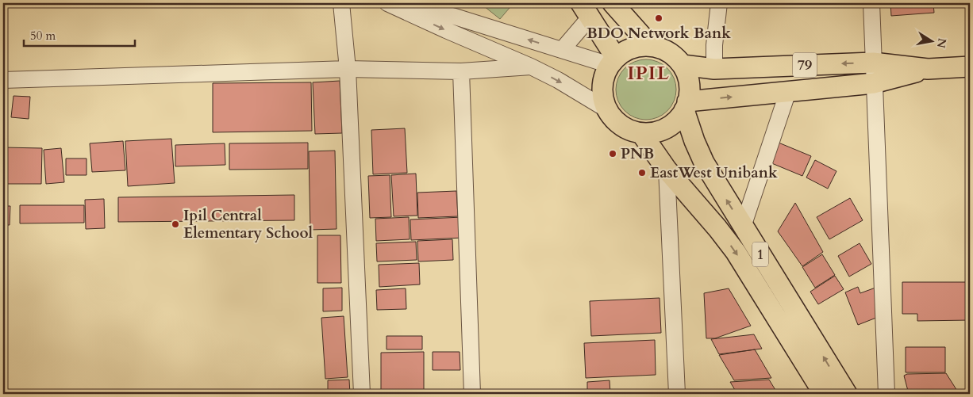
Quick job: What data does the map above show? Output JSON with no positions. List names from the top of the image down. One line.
{"streets":{"main road":["79","1"]},"crossings":[["79","1"]],"districts":["IPIL"],"places":["BDO Network Bank","PNB","EastWest Unibank","Ipil Central Elementary School"],"scale_bar":"50 m","north":"right"}
